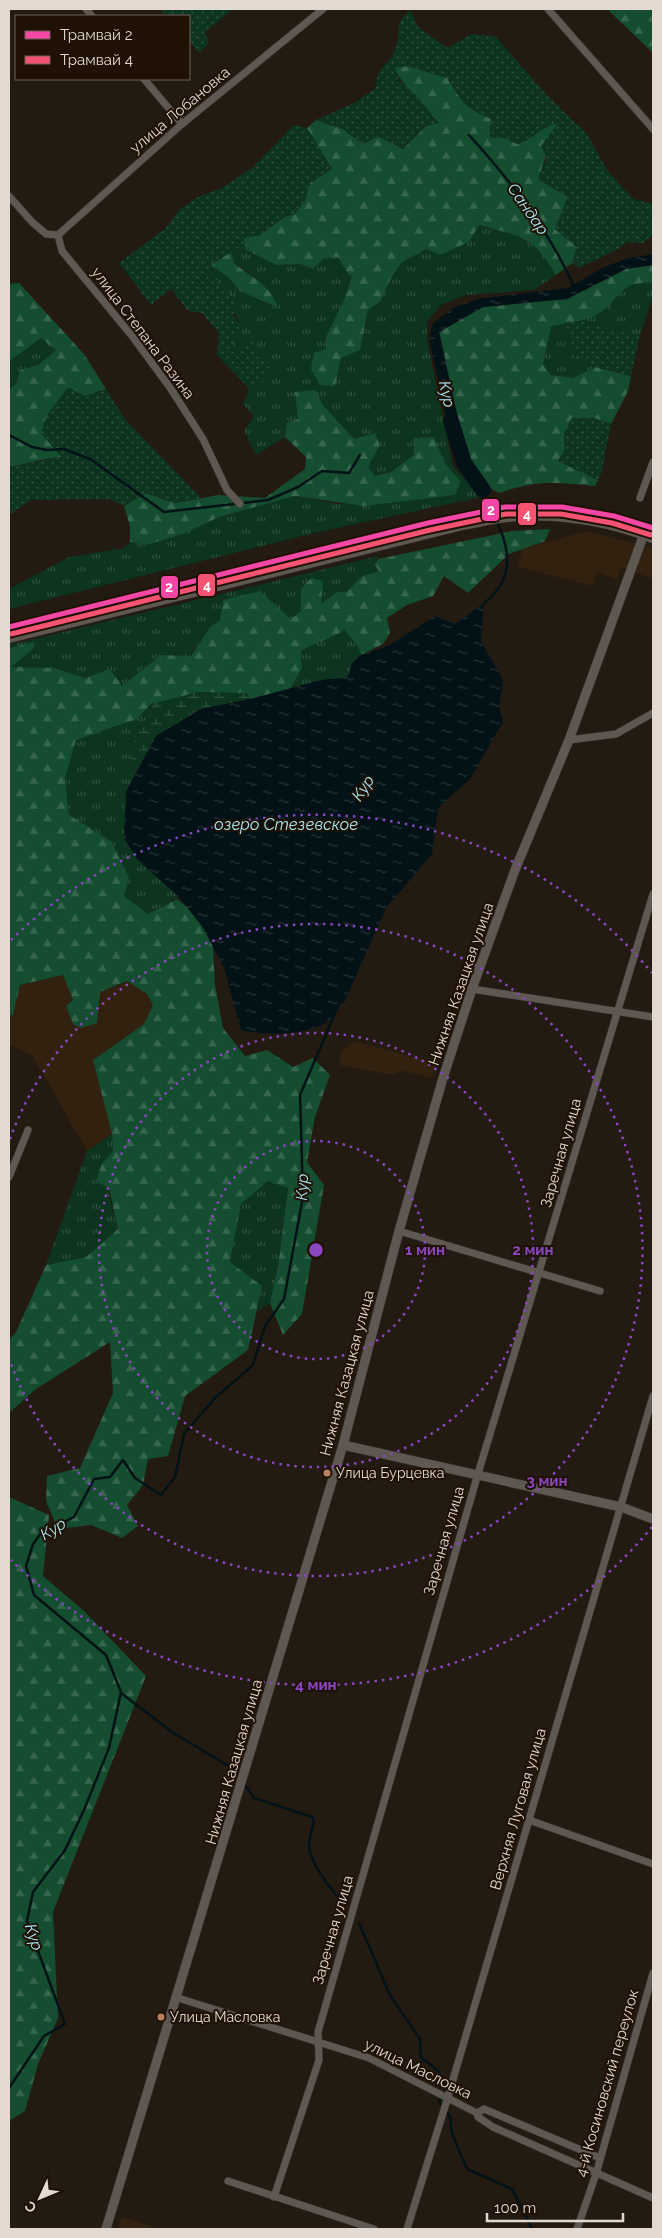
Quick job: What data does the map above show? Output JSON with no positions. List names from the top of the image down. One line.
{"streets":{"street":["улица Лобановка","улица Степана Разина","Нижняя Казацкая улица","Заречная улица","Верхняя Луговая улица","улица Масловка","4-й Косиновский переулок"]},"crossings":[["улица Лобановка","улица Степана Разина"],["Нижняя Казацкая улица","улица Масловка"],["Заречная улица","улица Масловка"],["Верхняя Луговая улица","улица Масловка"],["улица Масловка","4-й Косиновский переулок"]],"water":["Сандар","Кур","озеро Стезевское"],"places":["Улица Бурцевка","Улица Масловка"],"lines":["tram line 2","tram line 4"],"legend":["Трамвай 2","Трамвай 4"],"scale_bar":"100 m","north":"bottom left","rings":["1 мин","2 мин","3 мин","4 мин"]}
